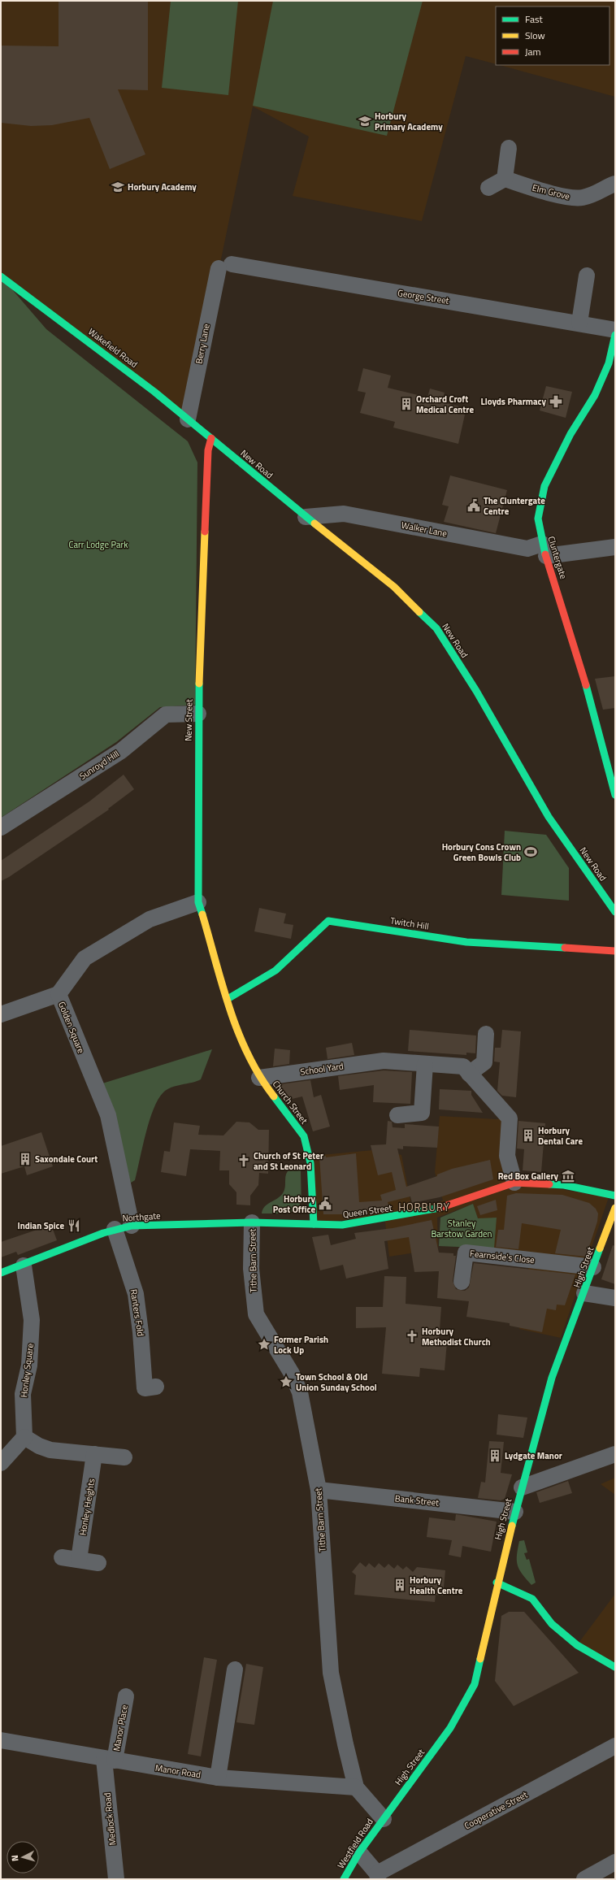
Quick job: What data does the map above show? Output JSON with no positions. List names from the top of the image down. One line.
{"streets":{"street":["Elm Grove","George Street","Berry Lane","Wakefield Road","New Road","Walker Lane","Cluntergate","New Street","Sunroyd Hill","Twitch Hill","Golden Square","School Yard","Church Street","Queen Street","Northgate","Fearnside's Close","Tithe Barn Street","High Street","Ranters Fold","Honley Square","Bank Street","Honley Heights","Manor Place","Manor Road","Cooperative Street","Medlock Road","Westfield Road"]},"crossings":[["George Street","Berry Lane"],["Berry Lane","Wakefield Road"],["Wakefield Road","New Road"],["Wakefield Road","New Street"],["New Road","Walker Lane"],["New Road","New Street"],["Walker Lane","Cluntergate"],["New Street","Sunroyd Hill"],["New Street","Twitch Hill"],["New Street","Golden Square"],["New Street","Church Street"],["Twitch Hill","Church Street"],["Golden Square","Northgate"],["School Yard","Church Street"],["School Yard","Queen Street"],["Church Street","Queen Street"],["Queen Street","Northgate"],["Queen Street","Tithe Barn Street"],["Northgate","Tithe Barn Street"],["Northgate","Ranters Fold"],["Northgate","Honley Square"],["Fearnside's Close","High Street"],["Tithe Barn Street","High Street"],["Tithe Barn Street","Bank Street"],["Tithe Barn Street","Manor Road"],["Tithe Barn Street","Westfield Road"],["High Street","Bank Street"],["High Street","Westfield Road"],["Manor Place","Manor Road"],["Manor Place","Medlock Road"],["Manor Road","Medlock Road"]],"districts":["HORBURY"],"parks":["Carr Lodge Park","Stanley Barstow Garden"],"places":{"school or university":["Horbury Primary Academy","Horbury Academy"],"pharmacy":["Lloyds Pharmacy"],"building":["Orchard Croft Medical Centre","Horbury Dental Care","Saxondale Court","Lydgate Manor","Horbury Health Centre"],"public building":["The Cluntergate Centre","Horbury Post Office"],"sports":["Horbury Cons Crown Green Bowls Club"],"church":["Church of St Peter and St Leonard","Horbury Methodist Church"],"museum":["Red Box Gallery"],"restaurant":["Indian Spice"],"place":["Former Parish Lock Up","Town School & Old Union Sunday School"]},"legend":["Fast","Slow","Jam"],"north":"left"}
